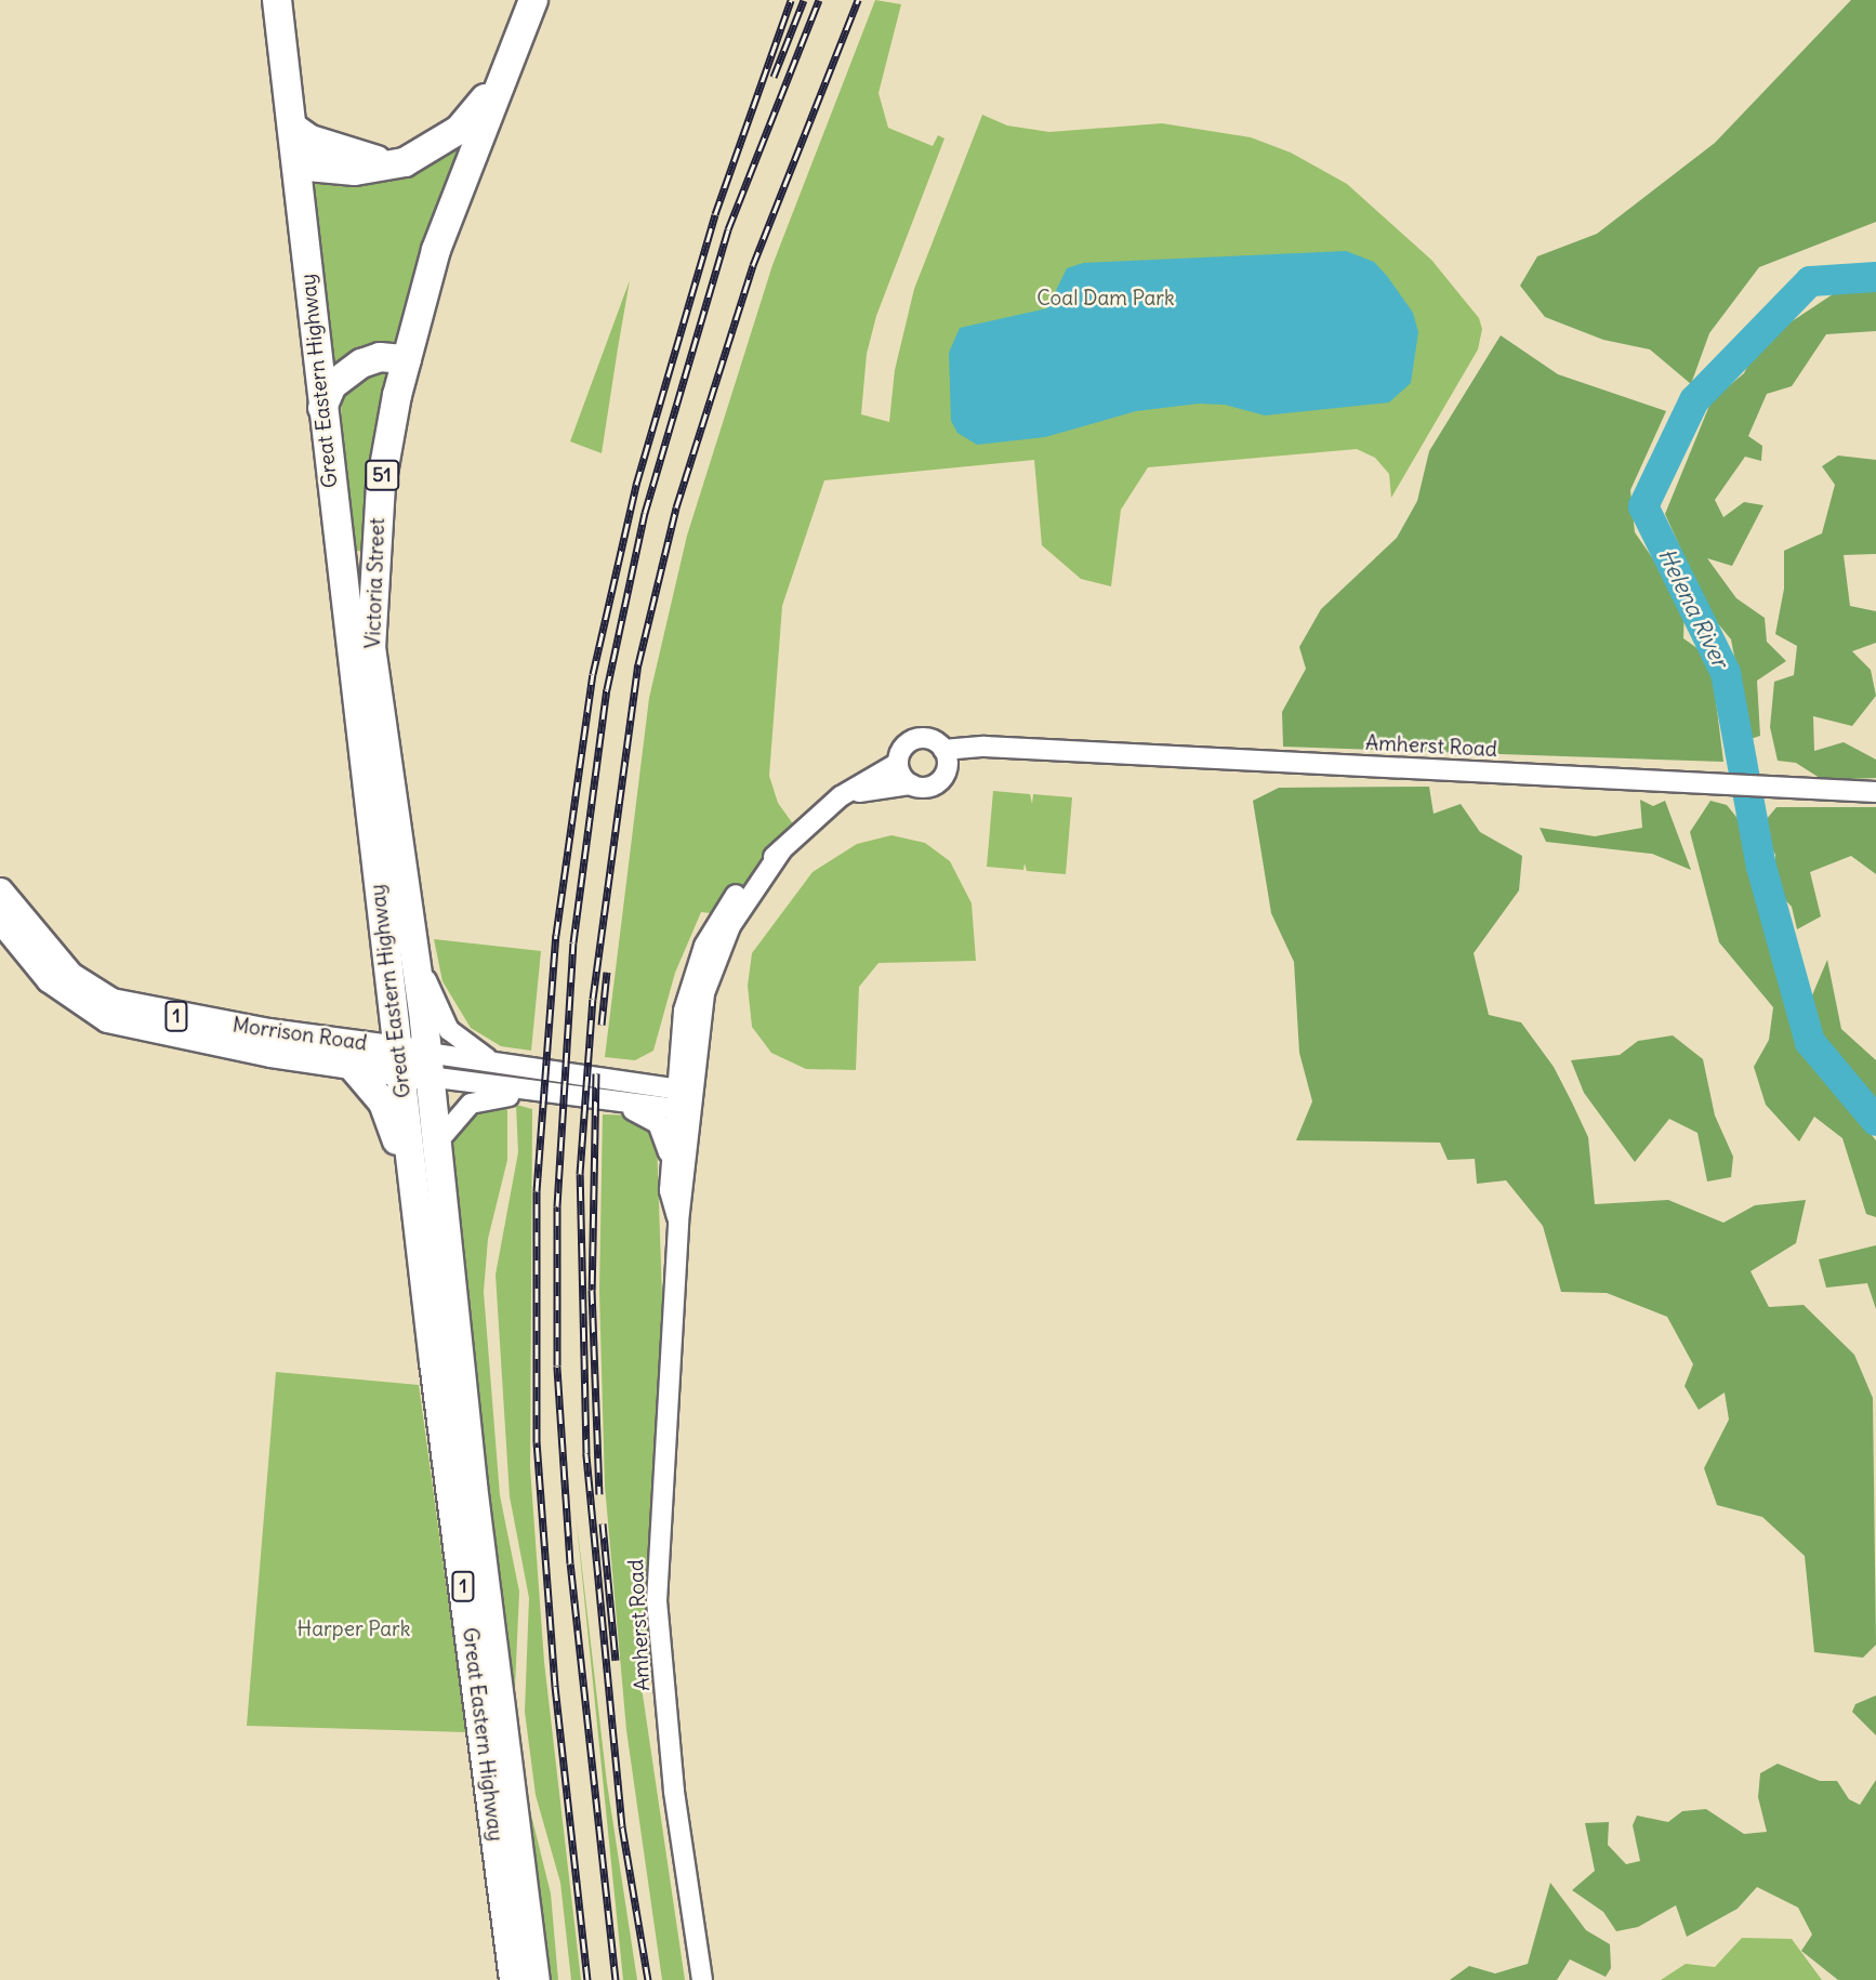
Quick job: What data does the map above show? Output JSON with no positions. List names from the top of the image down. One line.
{"streets":{"highway":["Great Eastern Highway","51","Victoria Street","1"],"main road":["Morrison Road"],"street":["Amherst Road"]},"crossings":[["Great Eastern Highway","Victoria Street"],["Great Eastern Highway","Morrison Road"],["Victoria Street","Morrison Road"],["Amherst Road","Morrison Road"]],"water":["Helena River"],"parks":["Coal Dam Park","Harper Park"]}
